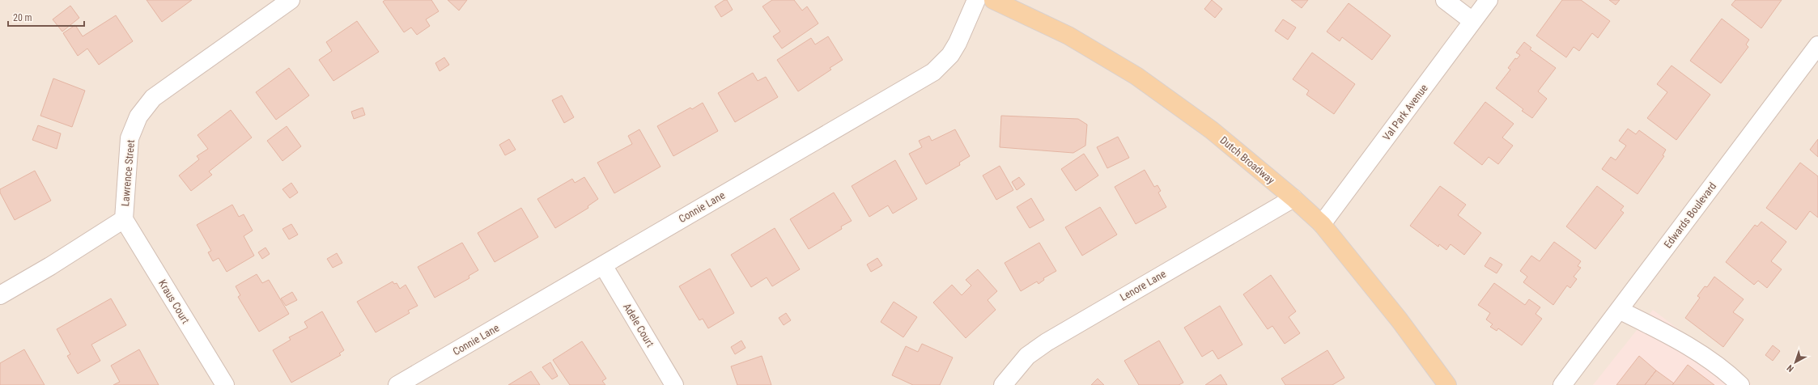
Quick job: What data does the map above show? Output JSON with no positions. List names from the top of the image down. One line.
{"streets":{"main road":["Dutch Broadway"],"street":["Val Park Avenue","Lawrence Street","Connie Lane","Edwards Boulevard","Lenore Lane","Kraus Court","Adele Court"]},"crossings":[["Val Park Avenue","Dutch Broadway"],["Dutch Broadway","Lenore Lane"],["Lawrence Street","Kraus Court"],["Connie Lane","Adele Court"]],"scale_bar":"20 m","north":"bottom left"}
